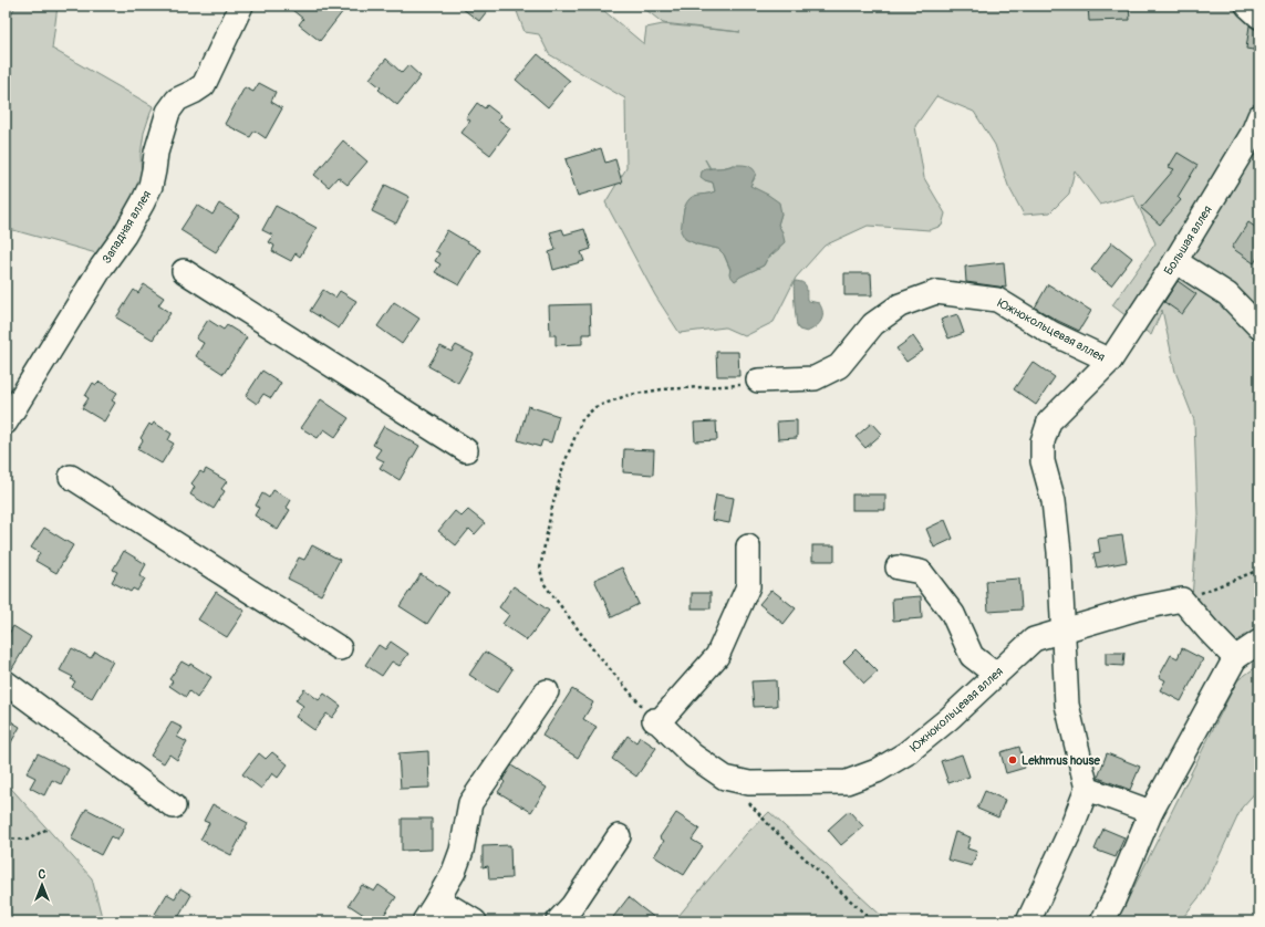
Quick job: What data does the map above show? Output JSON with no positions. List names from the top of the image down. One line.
{"streets":{"street":["Западная аллея","Большая аллея","Южнокольцевая аллея"]},"crossings":[["Большая аллея","Южнокольцевая аллея"]],"places":["Lekhmus house"],"north":"top"}
